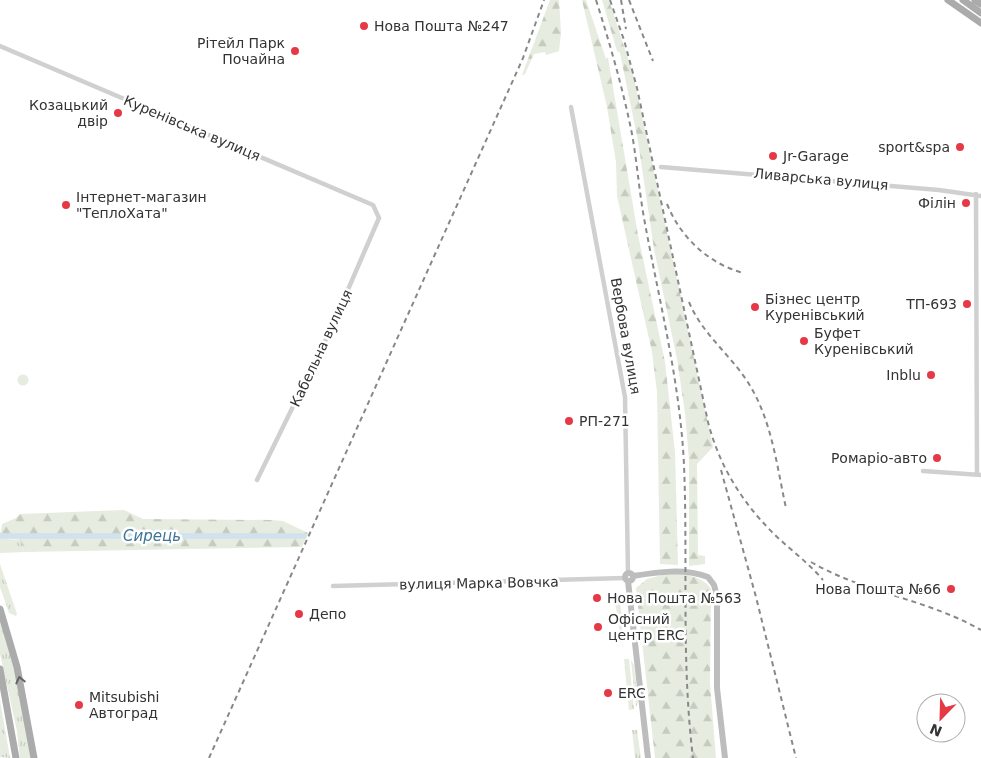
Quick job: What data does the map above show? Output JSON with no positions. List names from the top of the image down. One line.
{"streets":{"main road":["Вербова вулиця"],"street":["Куренівська вулиця","Ливарська вулиця","Кабельна вулиця","вулиця Марка Вовчка"]},"crossings":[["Куренівська вулиця","Кабельна вулиця"],["Вербова вулиця","вулиця Марка Вовчка"]],"water":["Сирець"],"places":["Нова Пошта №247","Рітейл Парк Почайна","Козацький двір","sport&spa","Jr-Garage","Філін","Інтернет-магазин \"ТеплоХата\"","ТП-693","Бізнес центр Куренівський","Буфет Куренівський","Inblu","РП-271","Ромаріо-авто","Нова Пошта №66","Нова Пошта №563","Депо","Офісний центр ERC","ERC","Mitsubishi Автоград"],"north":"bottom left"}
